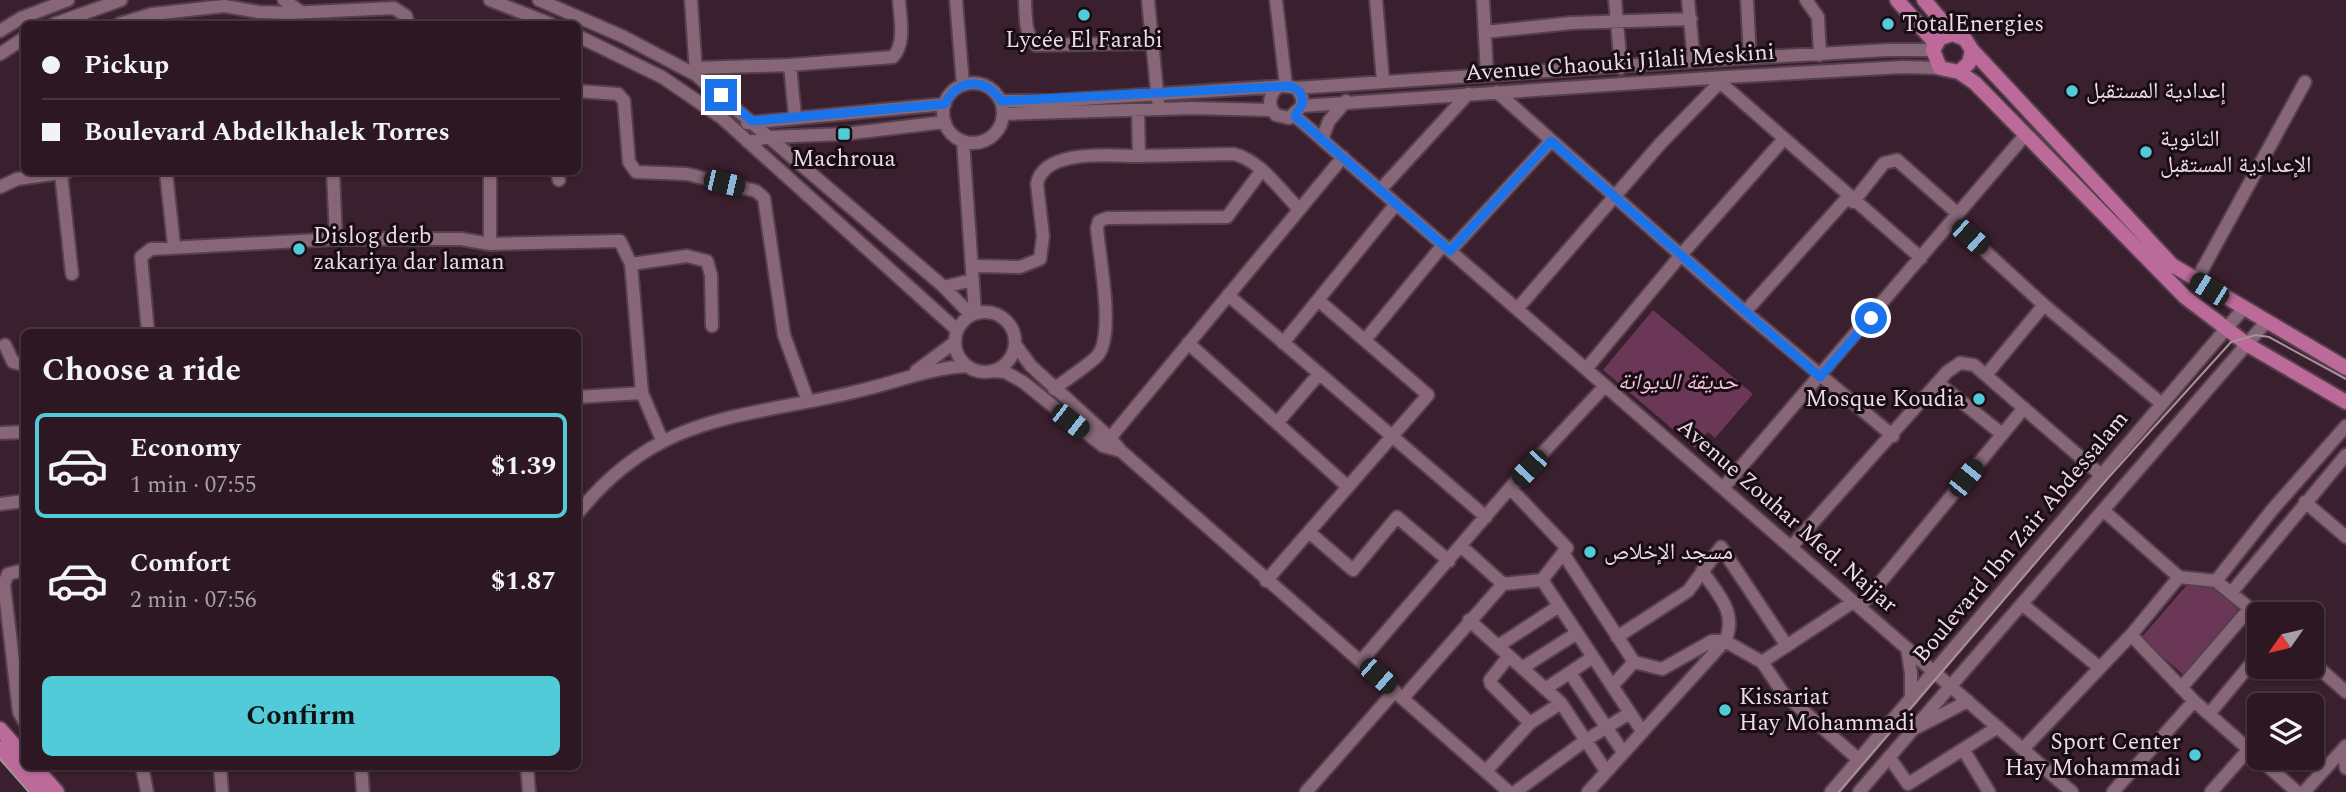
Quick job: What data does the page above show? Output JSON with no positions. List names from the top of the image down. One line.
{"streets":{"street":["Avenue Chaouki Jilali Meskini","Avenue Zouhar Med. Najjar","Boulevard Ibn Zair Abdessalam"]},"crossings":[["Avenue Chaouki Jilali Meskini","Avenue Zouhar Med. Najjar"],["Avenue Zouhar Med. Najjar","Boulevard Ibn Zair Abdessalam"]],"parks":["حديقة الديوانة"],"places":{"other":["Lycée El Farabi","TotalEnergies","إعدادية المستقبل","الثانوية الإعدادية المستقبل","Dislog derb zakariya dar laman","Mosque Koudia","مسجد الإخلاص","Kissariat Hay Mohammadi","Sport Center Hay Mohammadi"],"transit":["Machroua"]},"north":"bottom left","page":{"banner":["Pickup","Boulevard Abdelkhalek Torres"],"heading":"Choose a ride","list":[{"name":"Economy","note":"1 min · 07:55","value":"$1.39"},{"name":"Comfort","note":"2 min · 07:56","value":"$1.87"}],"buttons":"Confirm"}}
